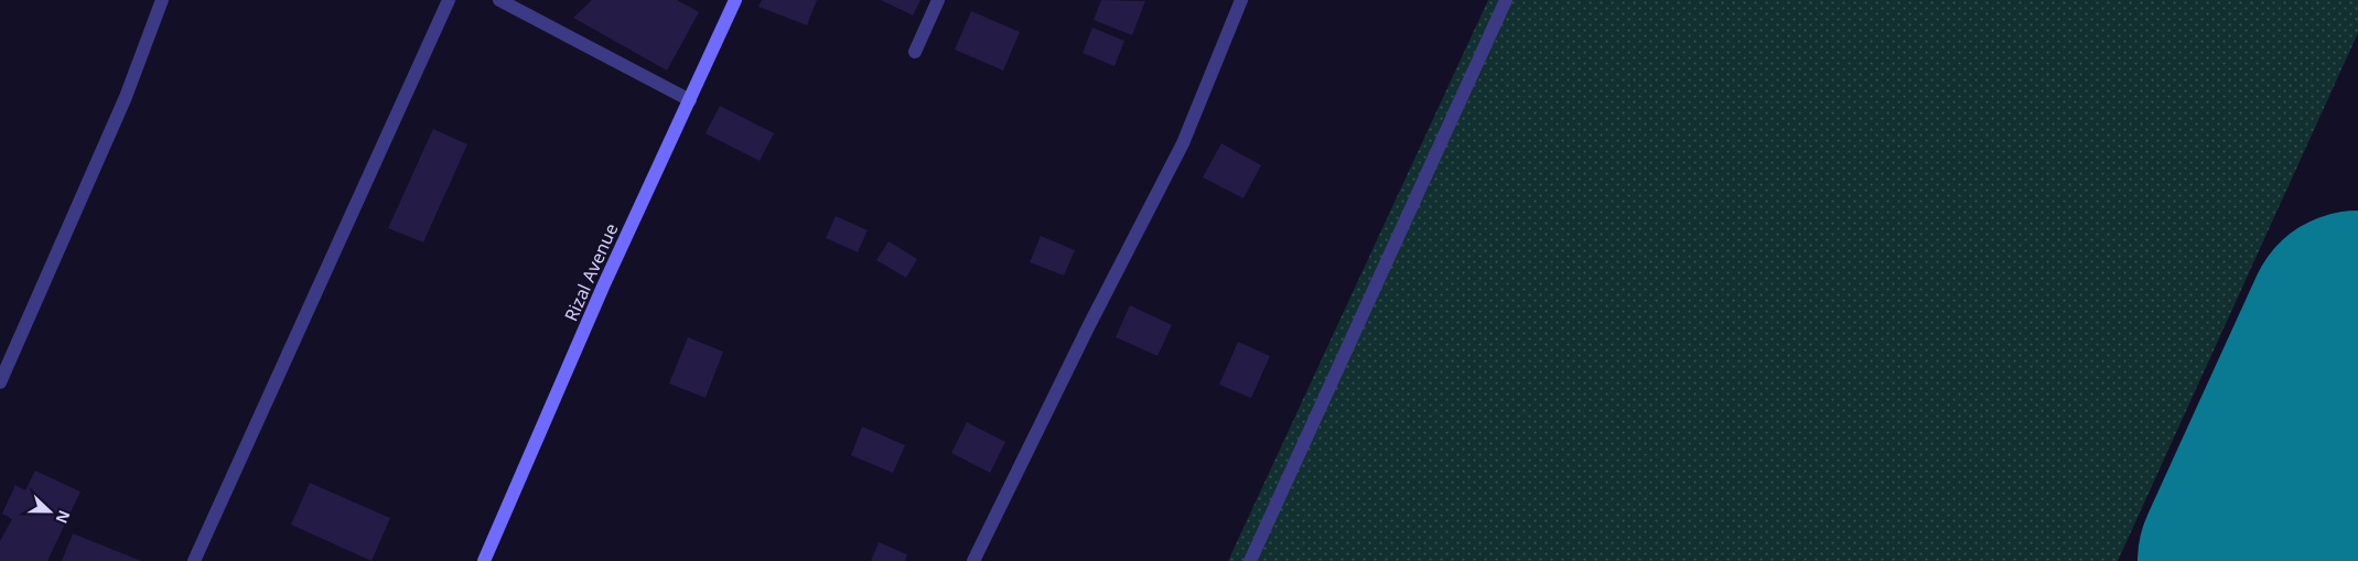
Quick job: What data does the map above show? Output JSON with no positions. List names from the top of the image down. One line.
{"streets":{"street":["Rizal Avenue"]},"north":"right"}
